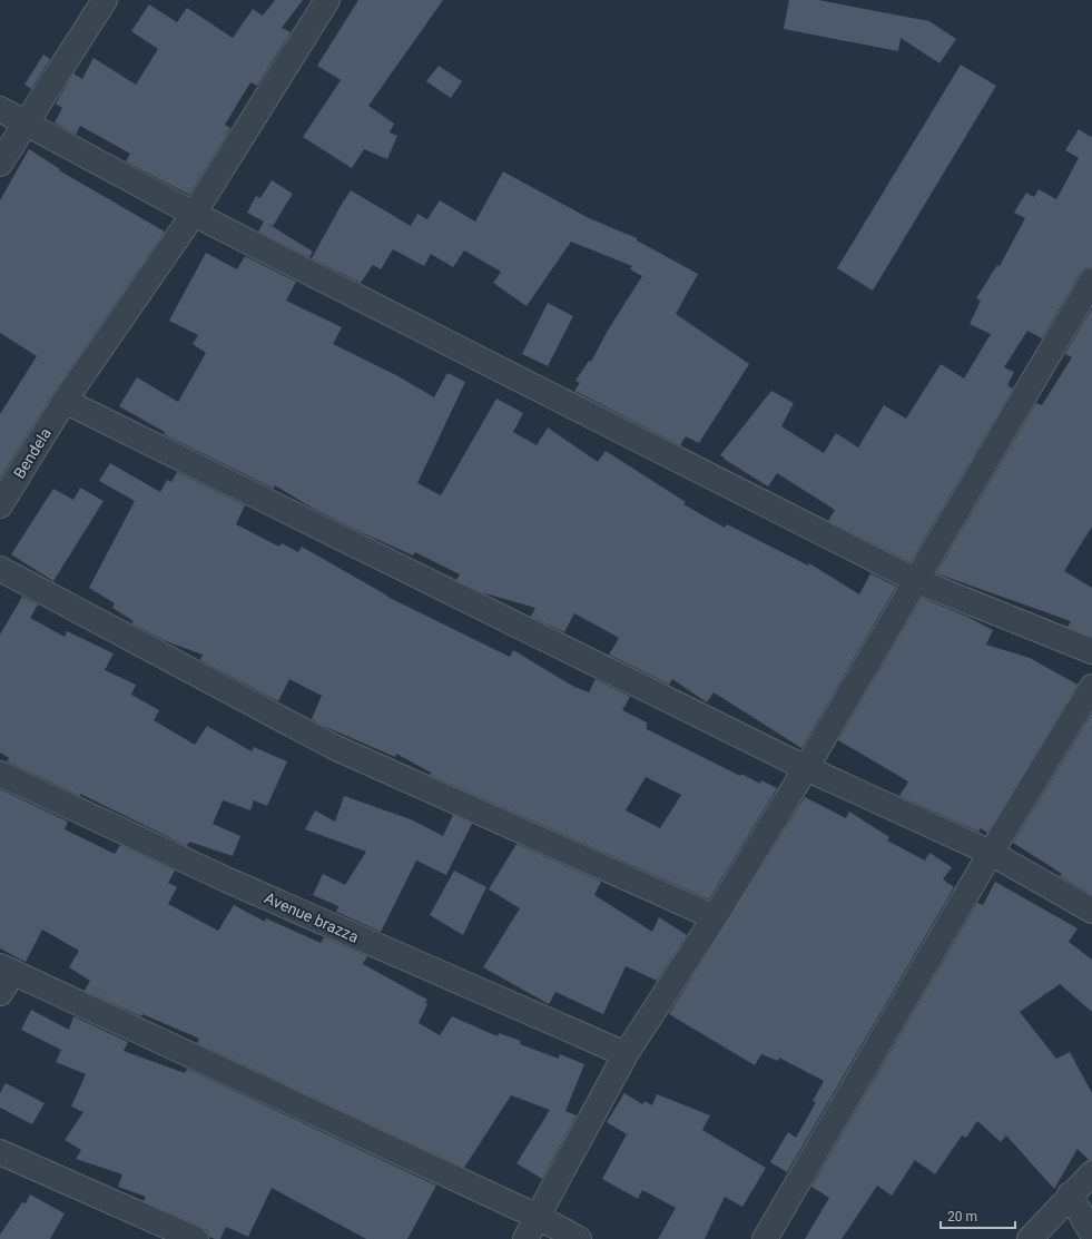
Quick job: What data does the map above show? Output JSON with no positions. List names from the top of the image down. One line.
{"streets":{"street":["Bendela","Avenue brazza"]},"scale_bar":"20 m"}
